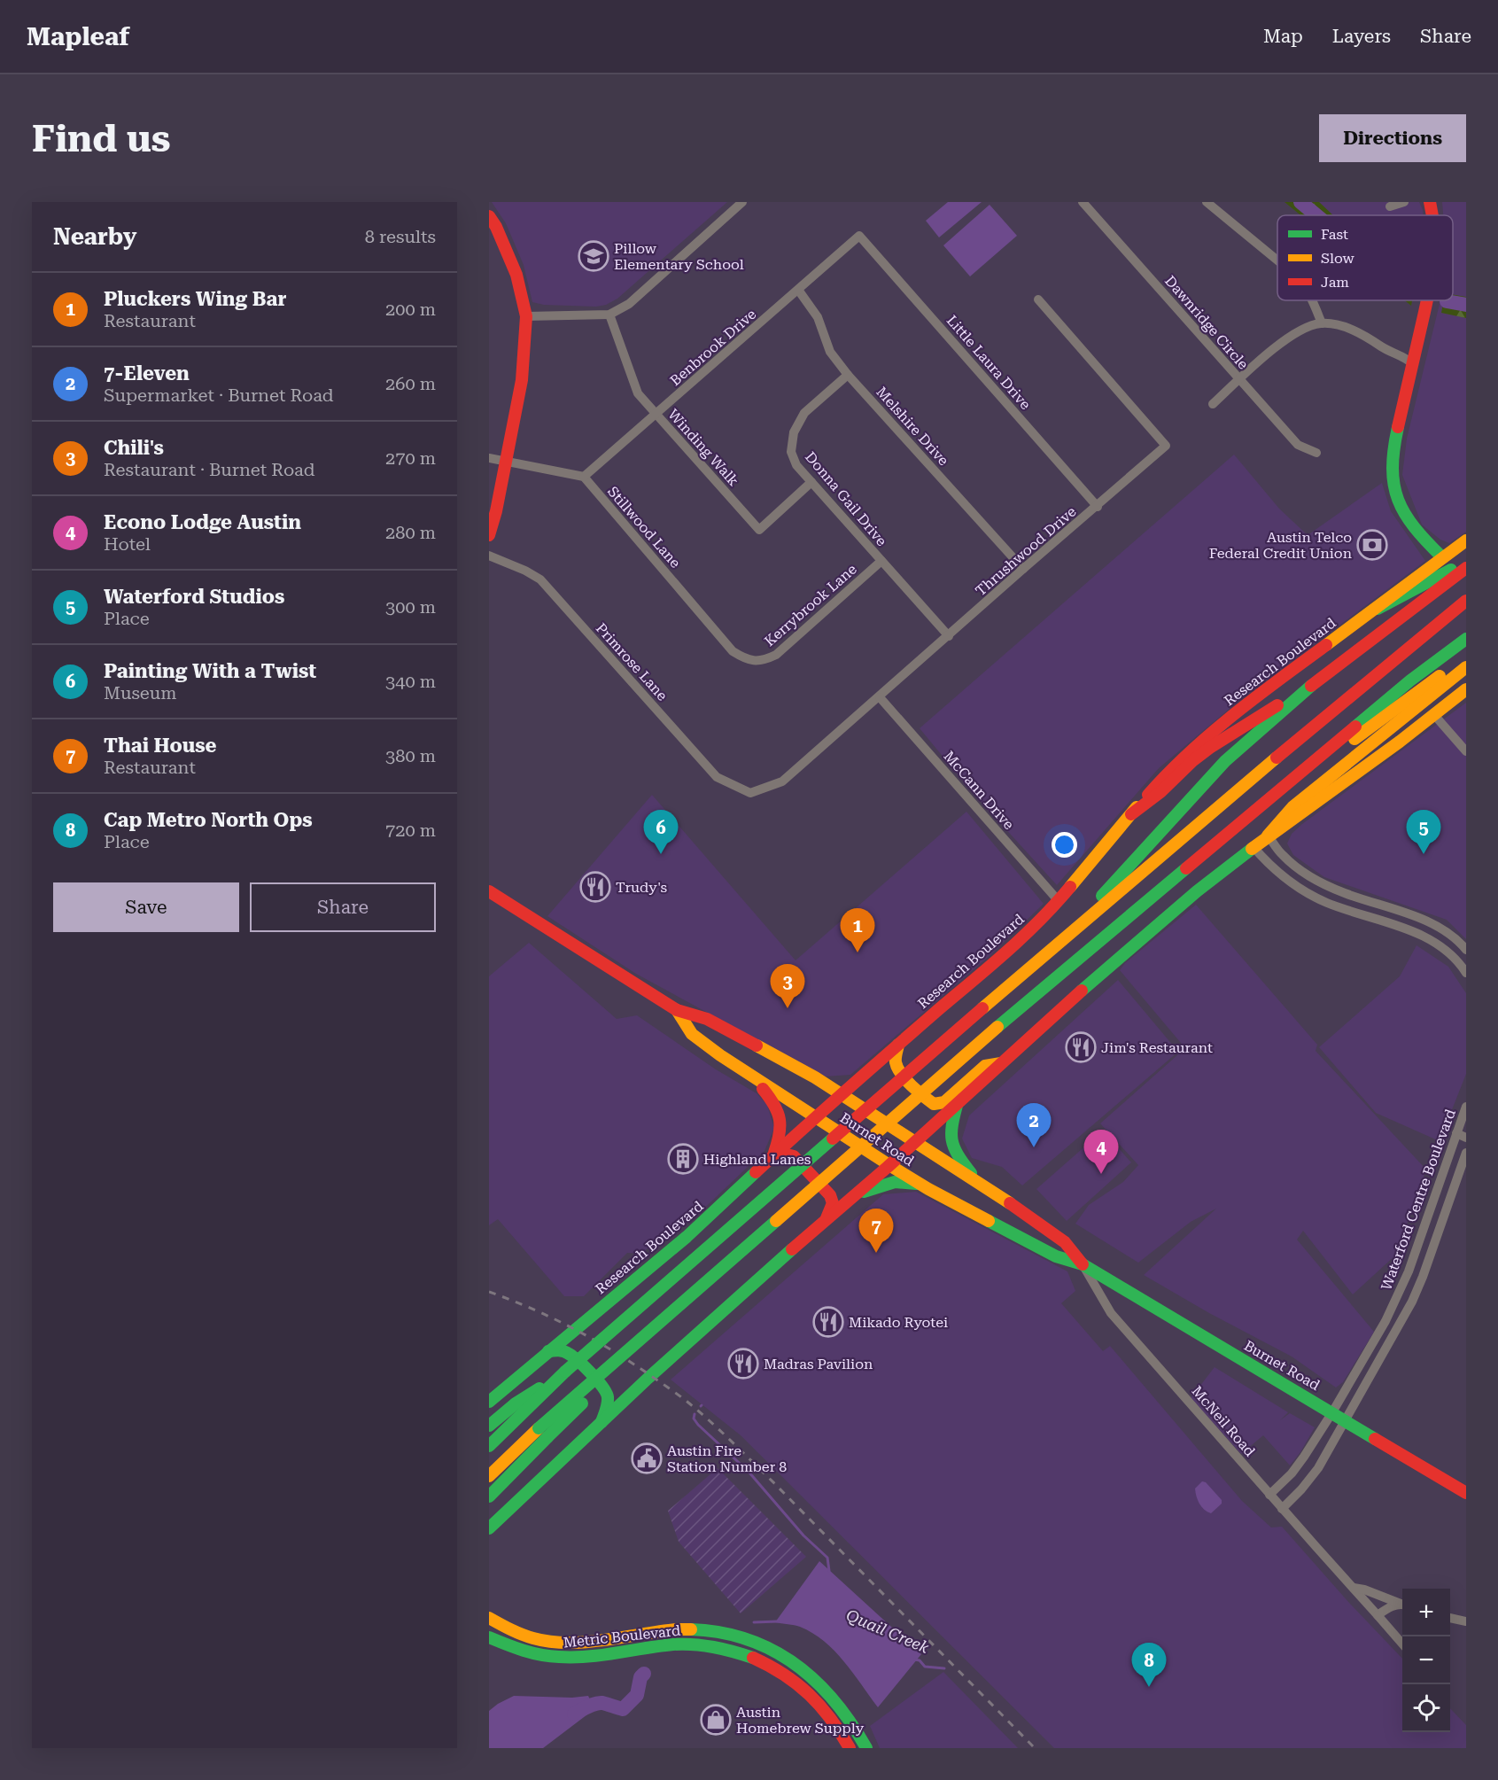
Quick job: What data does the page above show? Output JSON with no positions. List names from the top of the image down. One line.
{"streets":{"main road":["Research Boulevard","Burnet Road","Metric Boulevard"],"street":["Dawnridge Circle","Benbrook Drive","Little Laura Drive","Melshire Drive","Winding Walk","Donna Gail Drive","Stillwood Lane","Thrushwood Drive","Kerrybrook Lane","Primrose Lane","McCann Drive","Waterford Centre Boulevard","McNeil Road"]},"crossings":[["Benbrook Drive","Little Laura Drive"],["Benbrook Drive","Melshire Drive"],["Benbrook Drive","Winding Walk"],["Benbrook Drive","Stillwood Lane"],["Little Laura Drive","Thrushwood Drive"],["Melshire Drive","Donna Gail Drive"],["Melshire Drive","Thrushwood Drive"],["Winding Walk","Donna Gail Drive"],["Donna Gail Drive","Thrushwood Drive"],["Donna Gail Drive","Kerrybrook Lane"],["Stillwood Lane","Kerrybrook Lane"],["Thrushwood Drive","Primrose Lane"],["Thrushwood Drive","McCann Drive"],["Research Boulevard","McCann Drive"],["Research Boulevard","Burnet Road"],["Burnet Road","Waterford Centre Boulevard"],["Burnet Road","McNeil Road"],["Waterford Centre Boulevard","McNeil Road"]],"water":["Quail Creek"],"places":{"school or university":["Pillow Elementary School"],"bank":["Austin Telco Federal Credit Union"],"restaurant":["Trudy's","Jim's Restaurant","Mikado Ryotei","Madras Pavilion"],"building":["Highland Lanes"],"public building":["Austin Fire Station Number 8"],"shop":["Austin Homebrew Supply"]},"legend":["Fast","Slow","Jam"],"page":{"header":"Mapleaf","nav":["Map","Layers","Share"],"buttons":["Directions",["Save","Share"]],"title":"Find us","heading":["Nearby","8 results"],"list":[{"mark":"1","name":"Pluckers Wing Bar","note":"Restaurant","value":"200 m"},{"mark":"2","name":"7-Eleven","note":"Supermarket · Burnet Road","value":"260 m"},{"mark":"3","name":"Chili's","note":"Restaurant · Burnet Road","value":"270 m"},{"mark":"4","name":"Econo Lodge Austin","note":"Hotel","value":"280 m"},{"mark":"5","name":"Waterford Studios","note":"Place","value":"300 m"},{"mark":"6","name":"Painting With a Twist","note":"Museum","value":"340 m"},{"mark":"7","name":"Thai House","note":"Restaurant","value":"380 m"},{"mark":"8","name":"Cap Metro North Ops","note":"Place","value":"720 m"}],"pins":["5","6","1","3","2","4","7","8"],"map_buttons":["+","−"]}}
